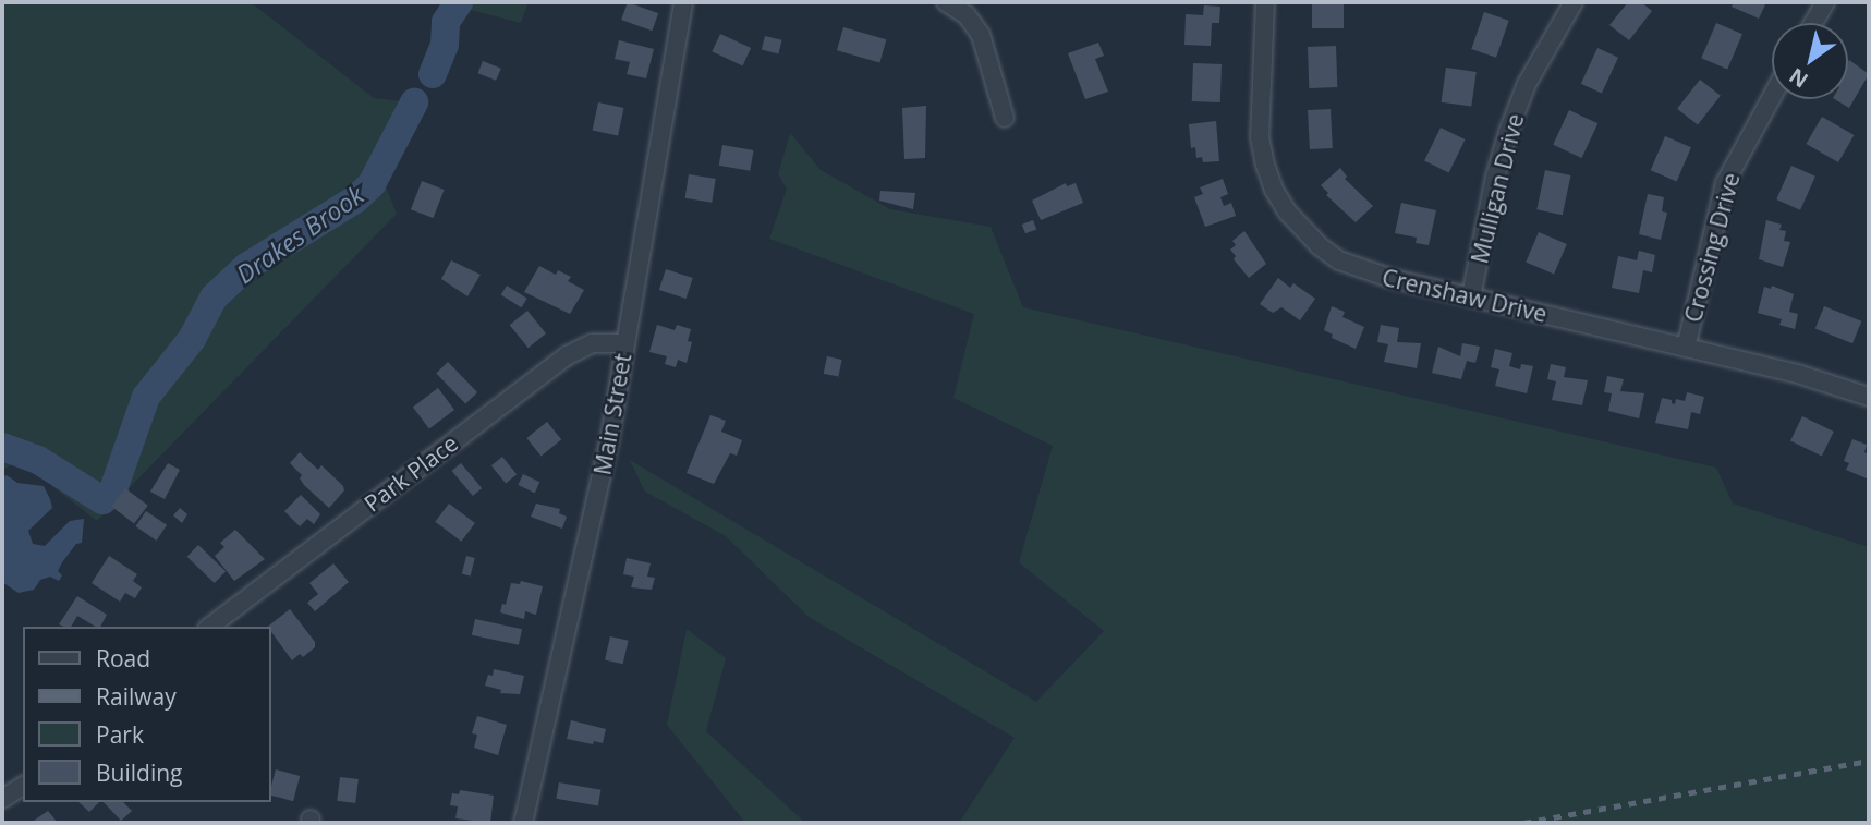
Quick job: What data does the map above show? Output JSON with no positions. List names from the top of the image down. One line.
{"streets":{"street":["Mulligan Drive","Crossing Drive","Crenshaw Drive","Main Street","Park Place"]},"crossings":[["Mulligan Drive","Crenshaw Drive"],["Crossing Drive","Crenshaw Drive"],["Main Street","Park Place"]],"water":["Drakes Brook"],"legend":["Road","Railway","Park","Building"],"north":"bottom left"}
